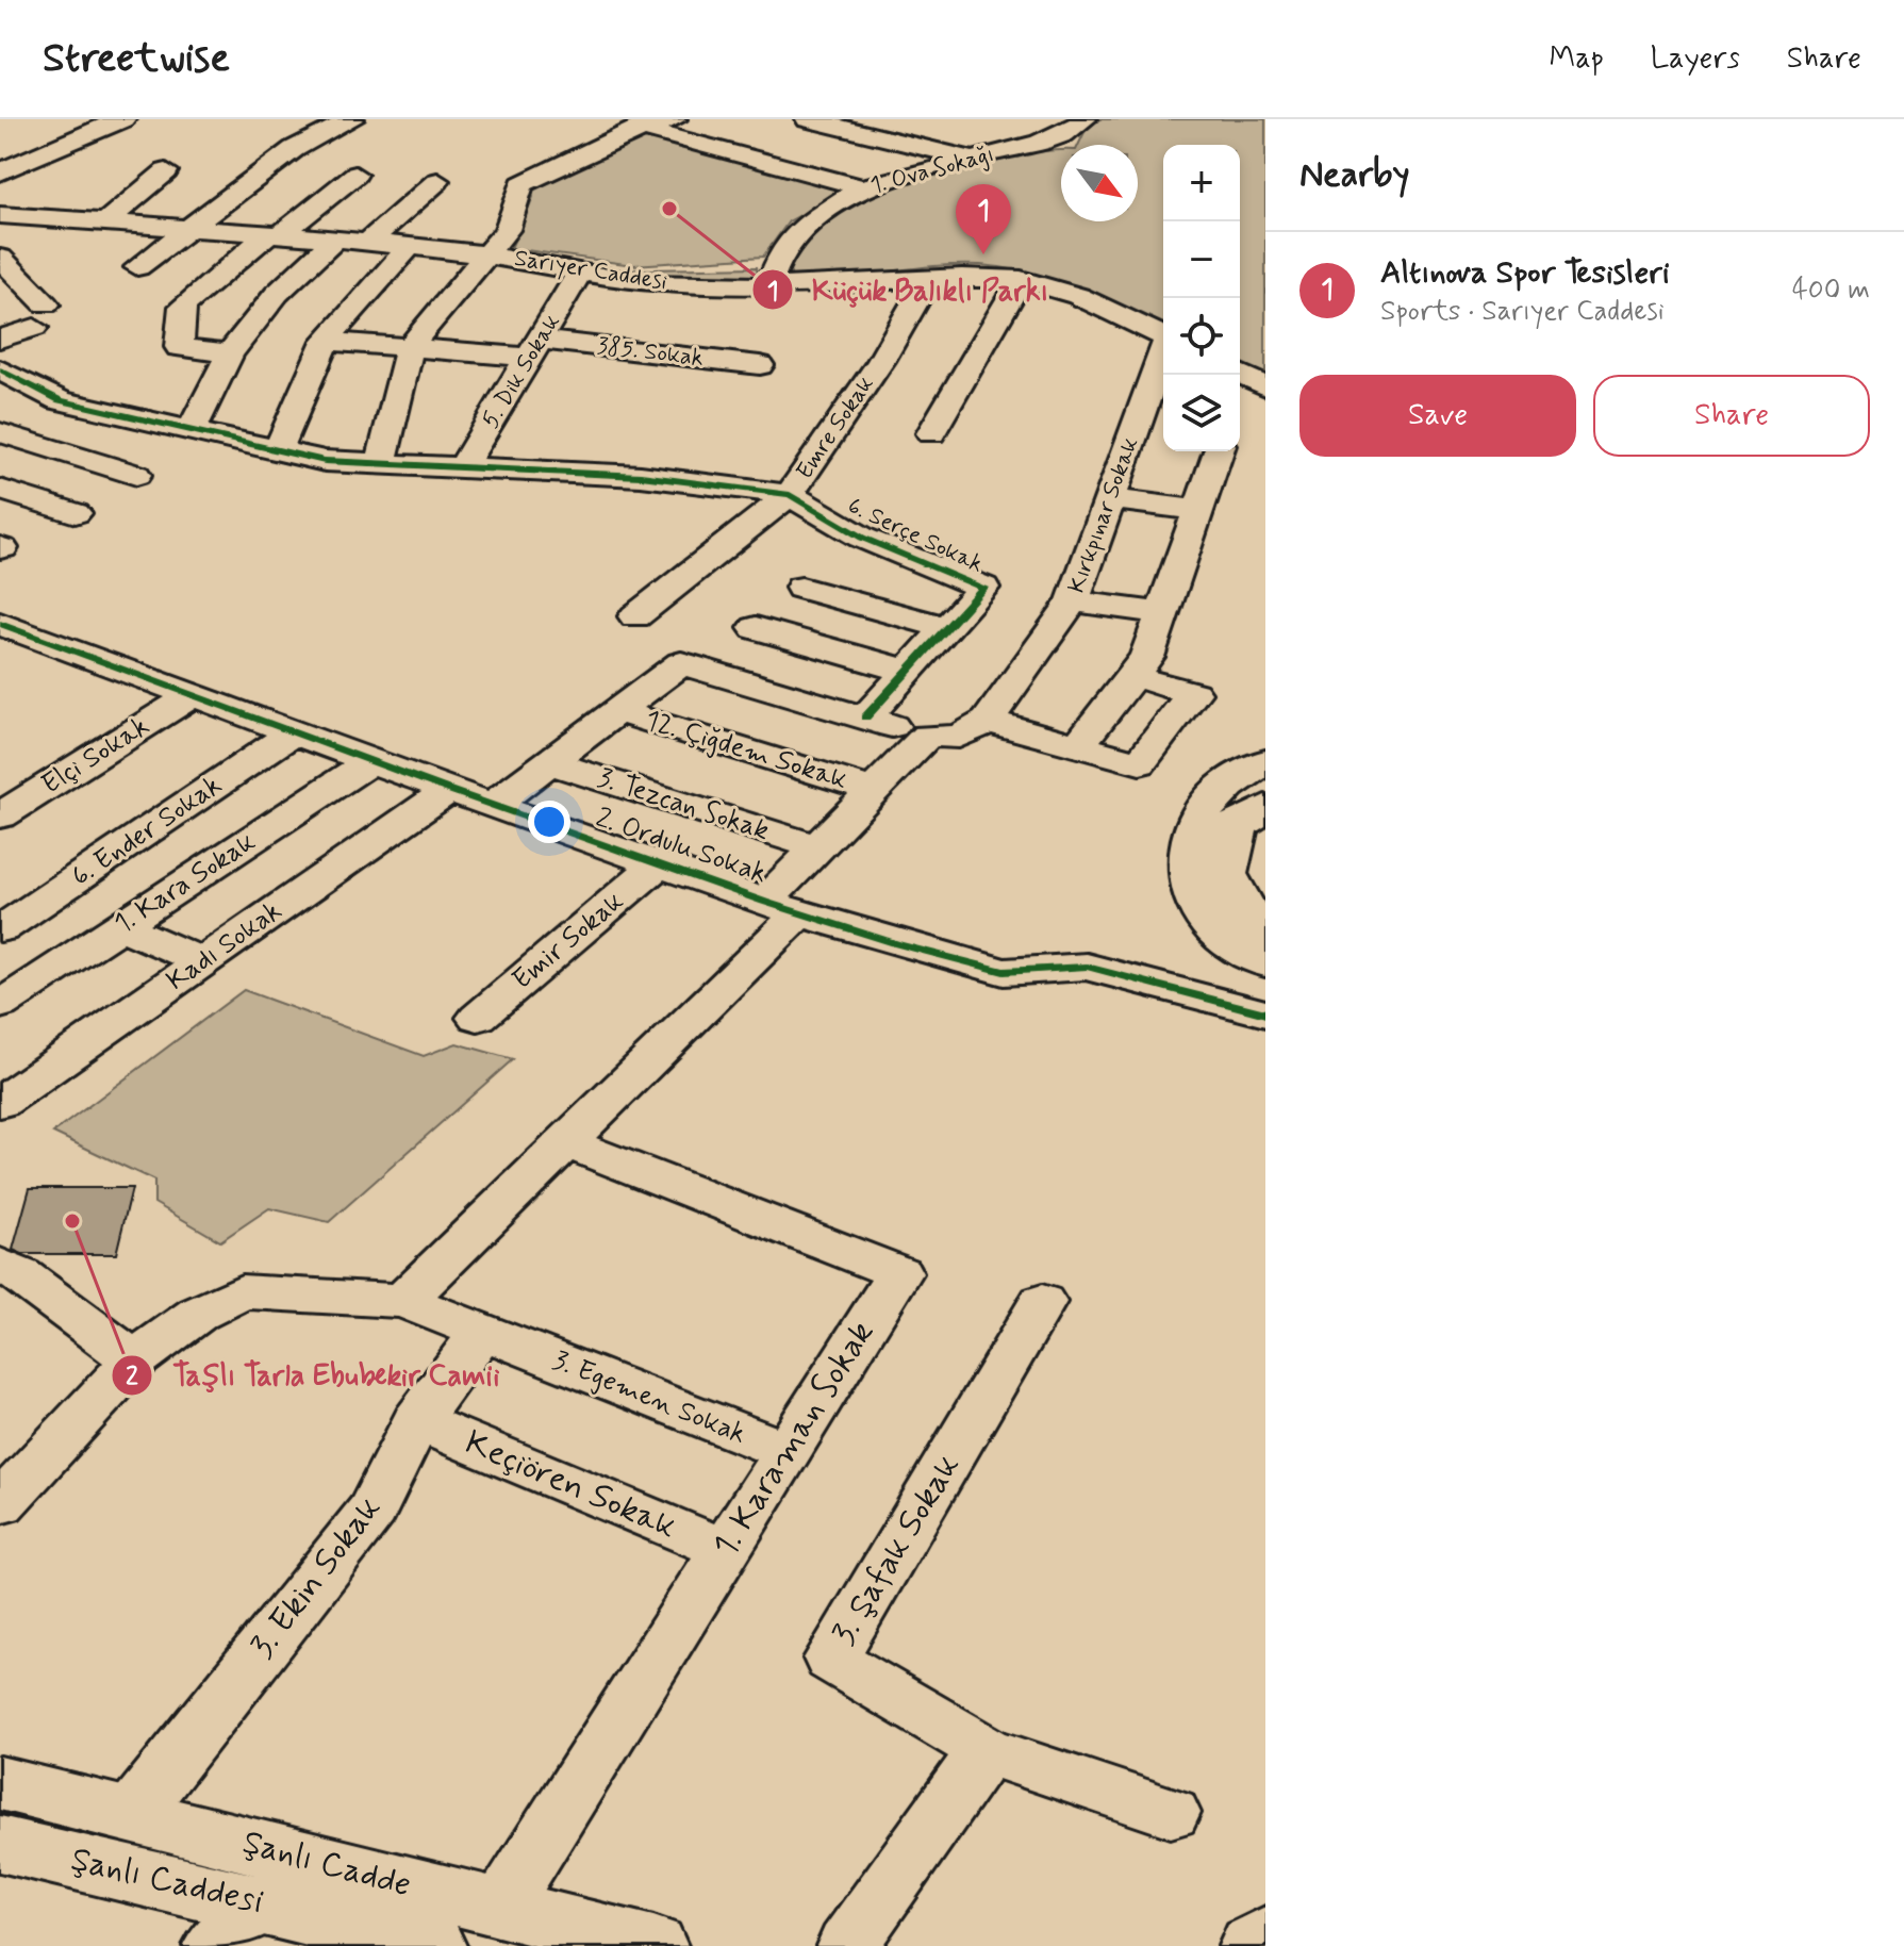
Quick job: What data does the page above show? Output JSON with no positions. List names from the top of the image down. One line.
{"streets":{"main road":["Şanlı Cadde","Şanlı Caddesi"],"street":["1. Ova Sokağı","Sarıyer Caddesi","385. Sokak","5. Dik Sokak","Emre Sokak","Kırkpınar Sokak","6. Serçe Sokak","12. Çiğdem Sokak","Elçi Sokak","3. Tezcan Sokak","6. Ender Sokak","2. Ordulu Sokak","1. Kara Sokak","Emir Sokak","Kadı Sokak","3. Egemen Sokak","1. Karaman Sokak","Keçiören Sokak","3. Şafak Sokak","3. Ekin Sokak"]},"crossings":[["1. Ova Sokağı","Sarıyer Caddesi"],["Sarıyer Caddesi","5. Dik Sokak"],["Sarıyer Caddesi","Emre Sokak"],["385. Sokak","5. Dik Sokak"],["5. Dik Sokak","6. Serçe Sokak"],["Emre Sokak","6. Serçe Sokak"],["Elçi Sokak","2. Ordulu Sokak"],["6. Ender Sokak","2. Ordulu Sokak"],["2. Ordulu Sokak","1. Kara Sokak"],["2. Ordulu Sokak","Emir Sokak"],["2. Ordulu Sokak","Kadı Sokak"],["3. Egemen Sokak","1. Karaman Sokak"],["3. Egemen Sokak","3. Ekin Sokak"],["1. Karaman Sokak","Keçiören Sokak"],["1. Karaman Sokak","Şanlı Cadde"],["Keçiören Sokak","3. Ekin Sokak"],["3. Ekin Sokak","Şanlı Cadde"]],"places":["Küçük Balıklı Parkı","Taşlı Tarla Ebubekir Camii"],"north":"bottom right","page":{"header":"Streetwise","nav":["Map","Layers","Share"],"heading":"Nearby","map_buttons":["+","−"],"pins":"1","list":[{"mark":"1","name":"Altınova Spor Tesisleri","note":"Sports · Sarıyer Caddesi","value":"400 m"}],"buttons":["Save","Share"]}}
